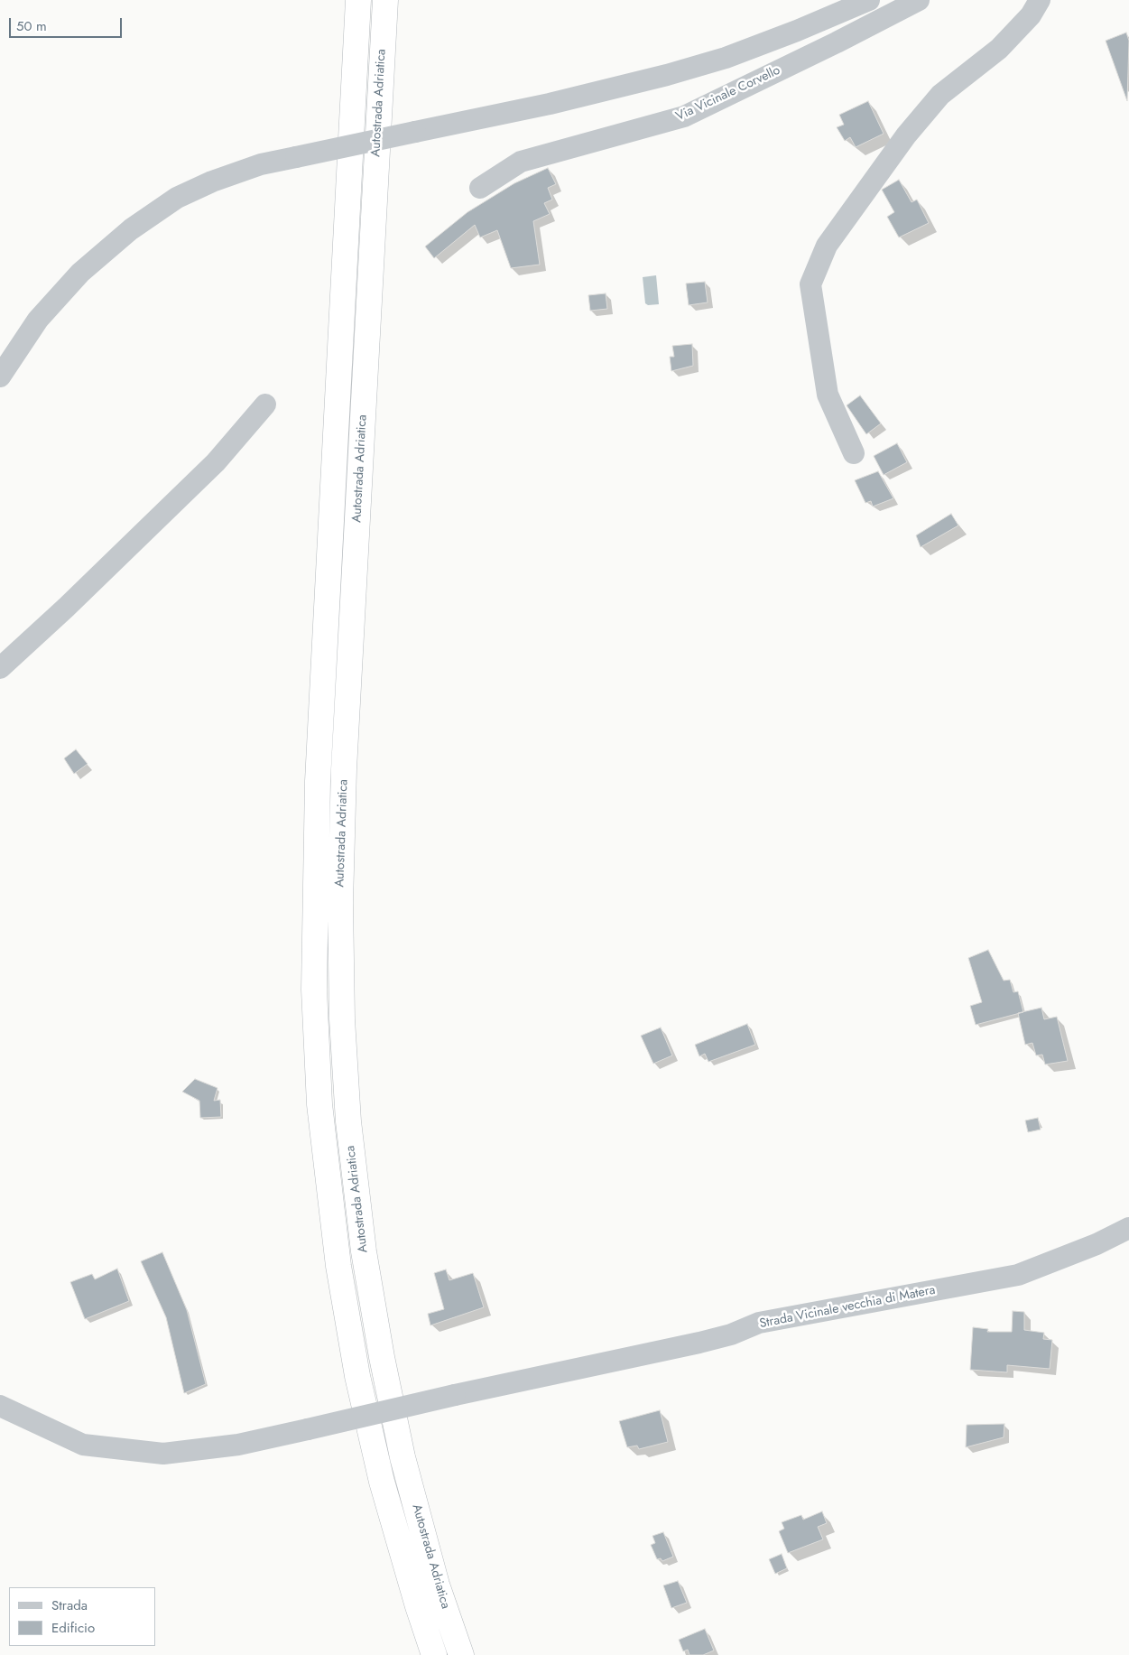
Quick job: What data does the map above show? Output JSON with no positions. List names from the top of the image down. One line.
{"streets":{"highway":["Autostrada Adriatica"],"street":["Via Vicinale Corvello","Strada Vicinale vecchia di Matera"]},"legend":["Strada","Edificio"],"scale_bar":"50 m"}
